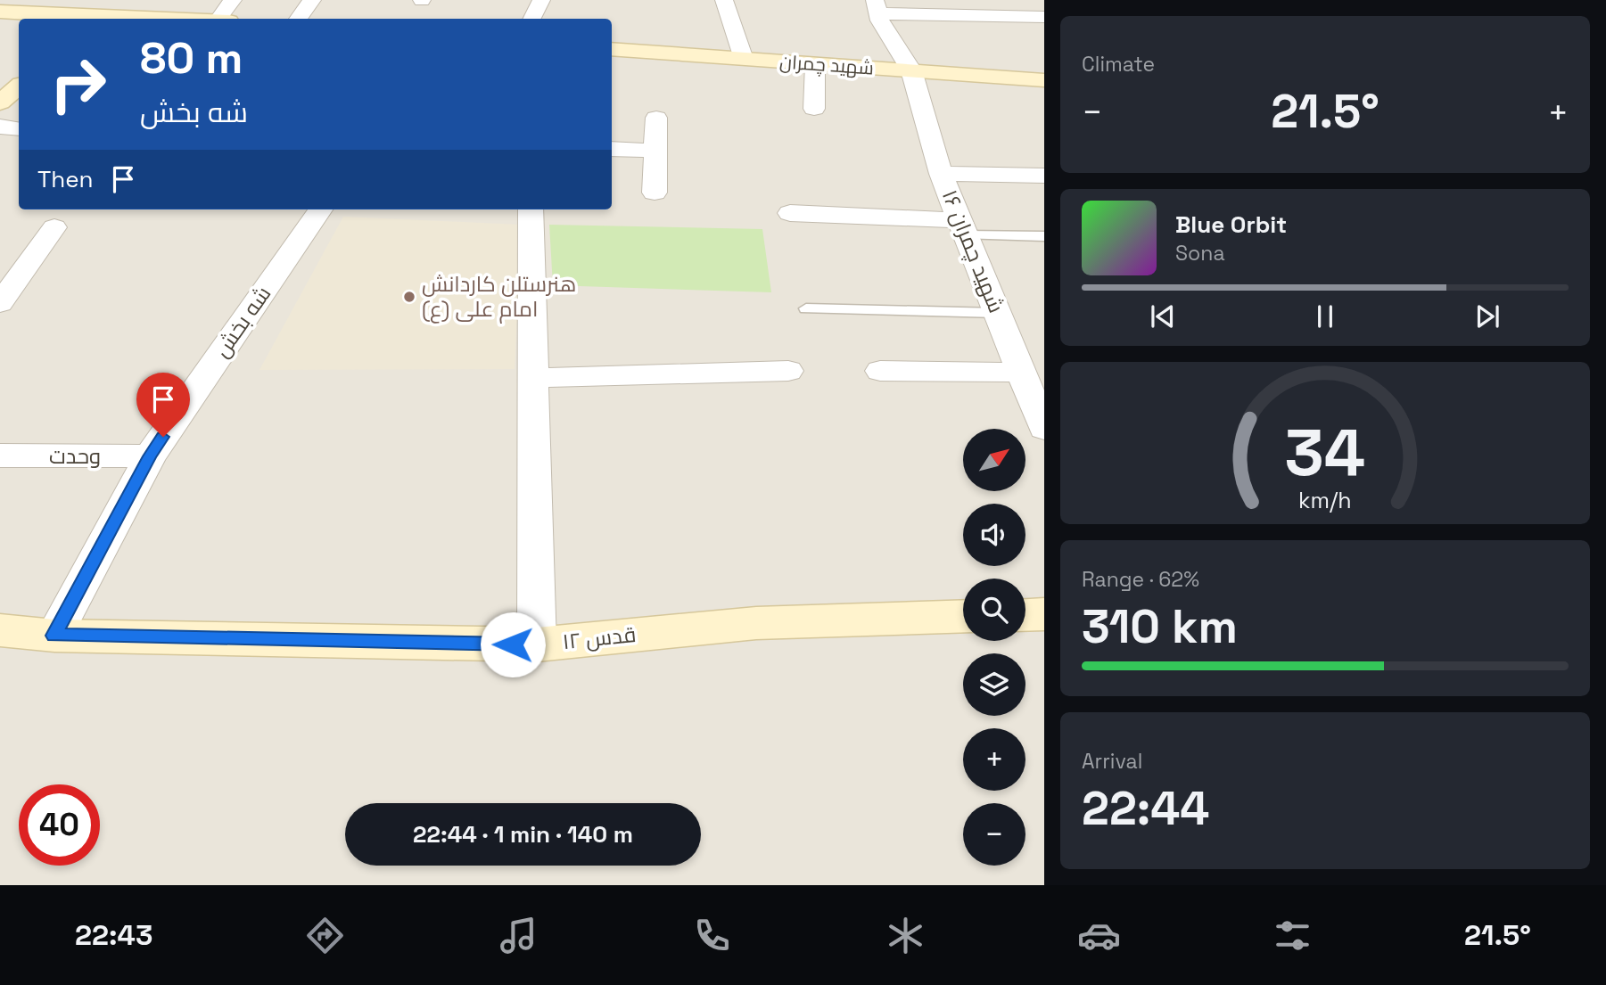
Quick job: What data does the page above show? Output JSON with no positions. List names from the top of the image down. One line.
{"streets":{"street":["شهید چمران","شهید چمران ۱۶","شه بخش","وحدت","قدس ۱۲"]},"crossings":[["شهید چمران","شهید چمران ۱۶"],["شه بخش","وحدت"],["شه بخش","قدس ۱۲"]],"places":["هنرستلن کاردانش امام علی (ع)"],"north":"top right","page":{"tile":["Climate",["Range · 62%","310 km"],["Arrival","22:44"]],"turn":["80 m","شه بخش"],"heat":["−","21.5°","+"],"then":"Then","song":["Blue Orbit","Sona"],"map_buttons":["+","−"],"limit":"40","trip":"22:44 · 1 min · 140 m","tabs":["22:43","21.5°"],"gauge":["34","km/h"]}}
